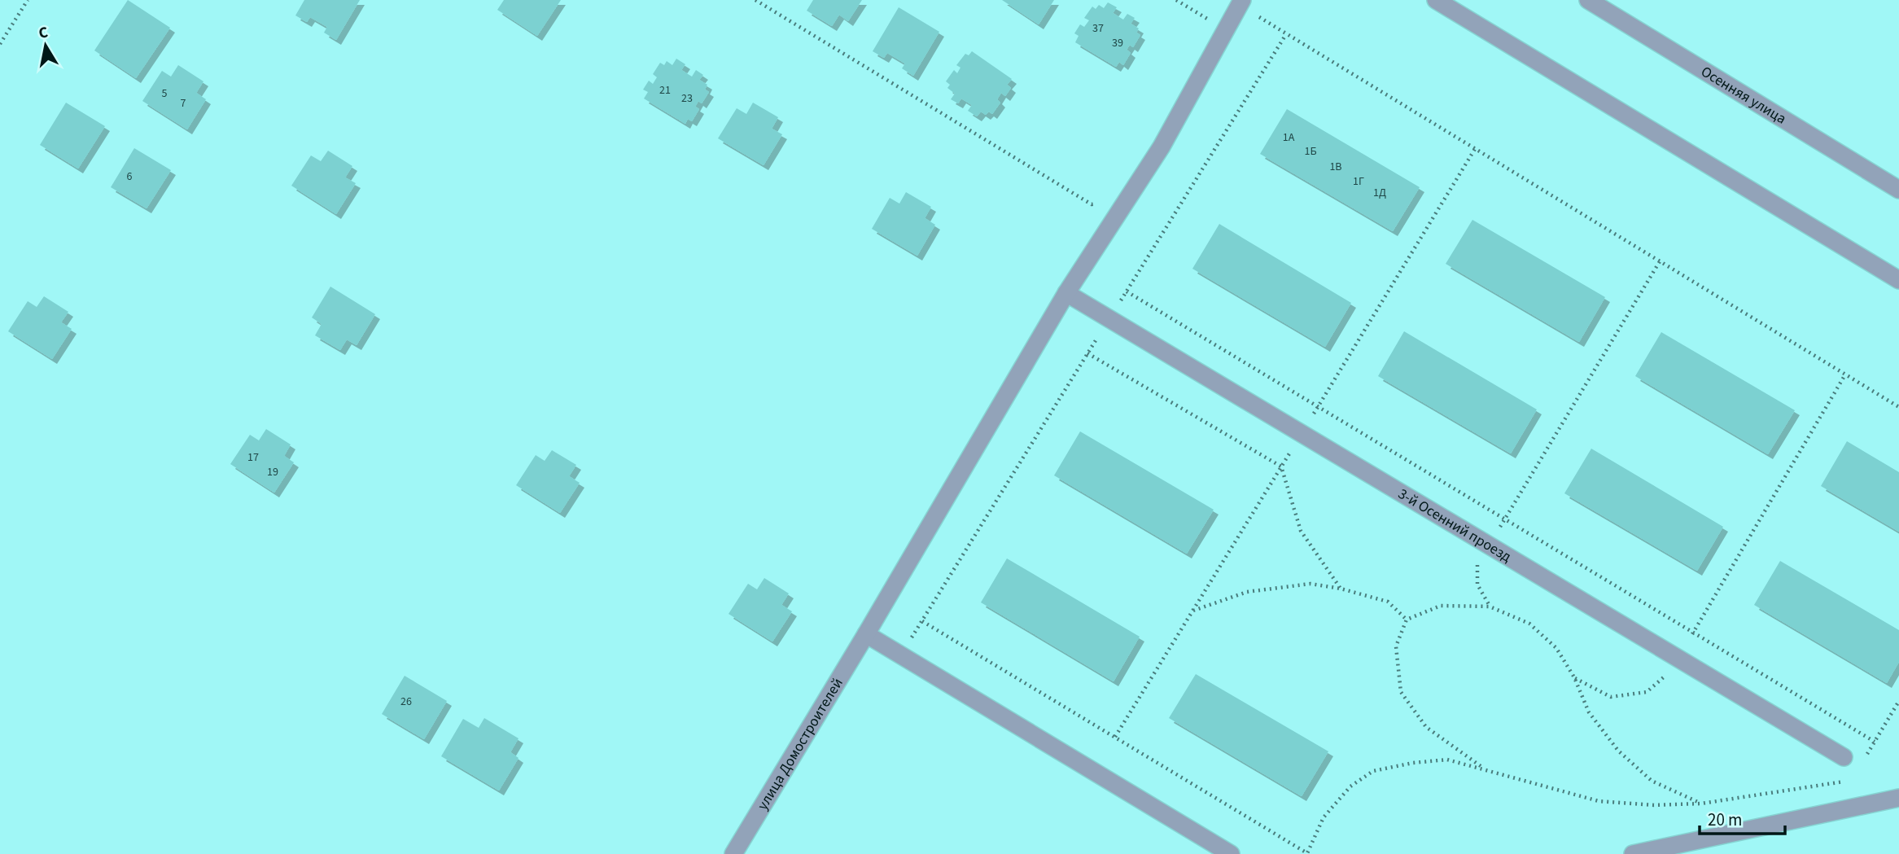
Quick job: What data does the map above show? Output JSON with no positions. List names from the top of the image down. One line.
{"streets":{"street":["Осенняя улица","3-й Осенний проезд","улица Домостроителей"]},"crossings":[["3-й Осенний проезд","улица Домостроителей"]],"house_numbers":["37","39","21","5","23","7","1А","1Б","1В","6","1Г","1Д","17","19","26"],"scale_bar":"20 m","north":"top"}
